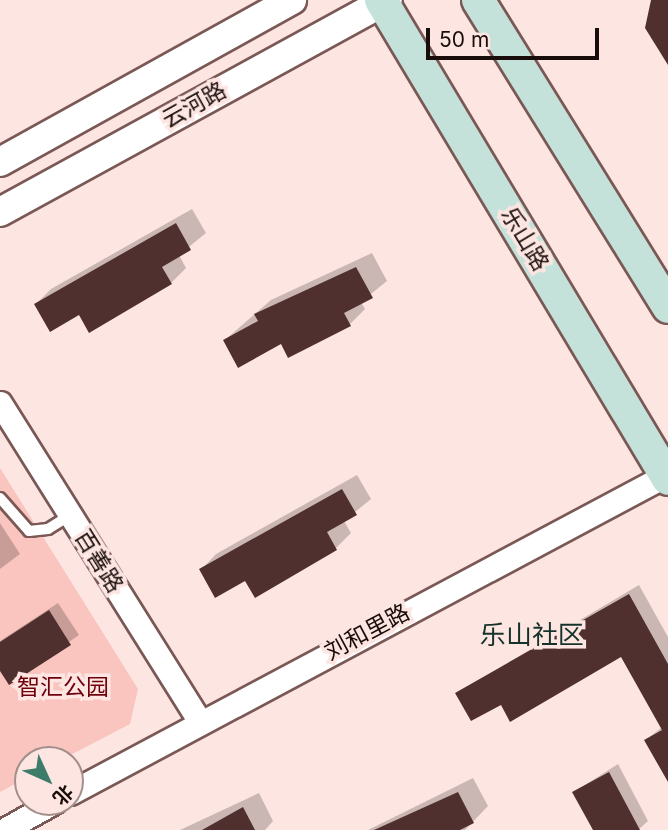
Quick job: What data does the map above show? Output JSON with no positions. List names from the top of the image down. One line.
{"streets":{"main road":["乐山路"],"street":["云河路","百善路","刘和里路"]},"crossings":[["云河路","乐山路"],["乐山路","刘和里路"],["百善路","刘和里路"]],"districts":["乐山社区"],"parks":["智汇公园"],"scale_bar":"50 m","north":"bottom right"}
